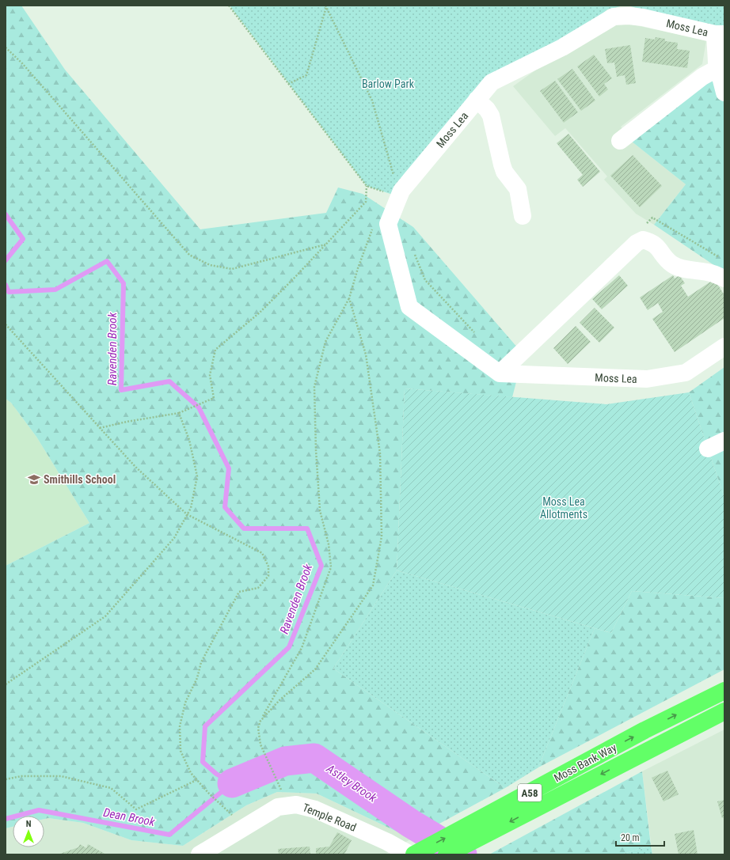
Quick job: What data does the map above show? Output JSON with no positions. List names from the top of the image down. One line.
{"streets":{"highway":["Moss Bank Way","A58"],"street":["Moss Lea","Temple Road"]},"water":["Ravenden Brook","Astley Brook","Dean Brook"],"parks":["Barlow Park","Moss Lea Allotments"],"places":{"school or university":["Smithills School"]},"scale_bar":"20 m","north":"top"}
